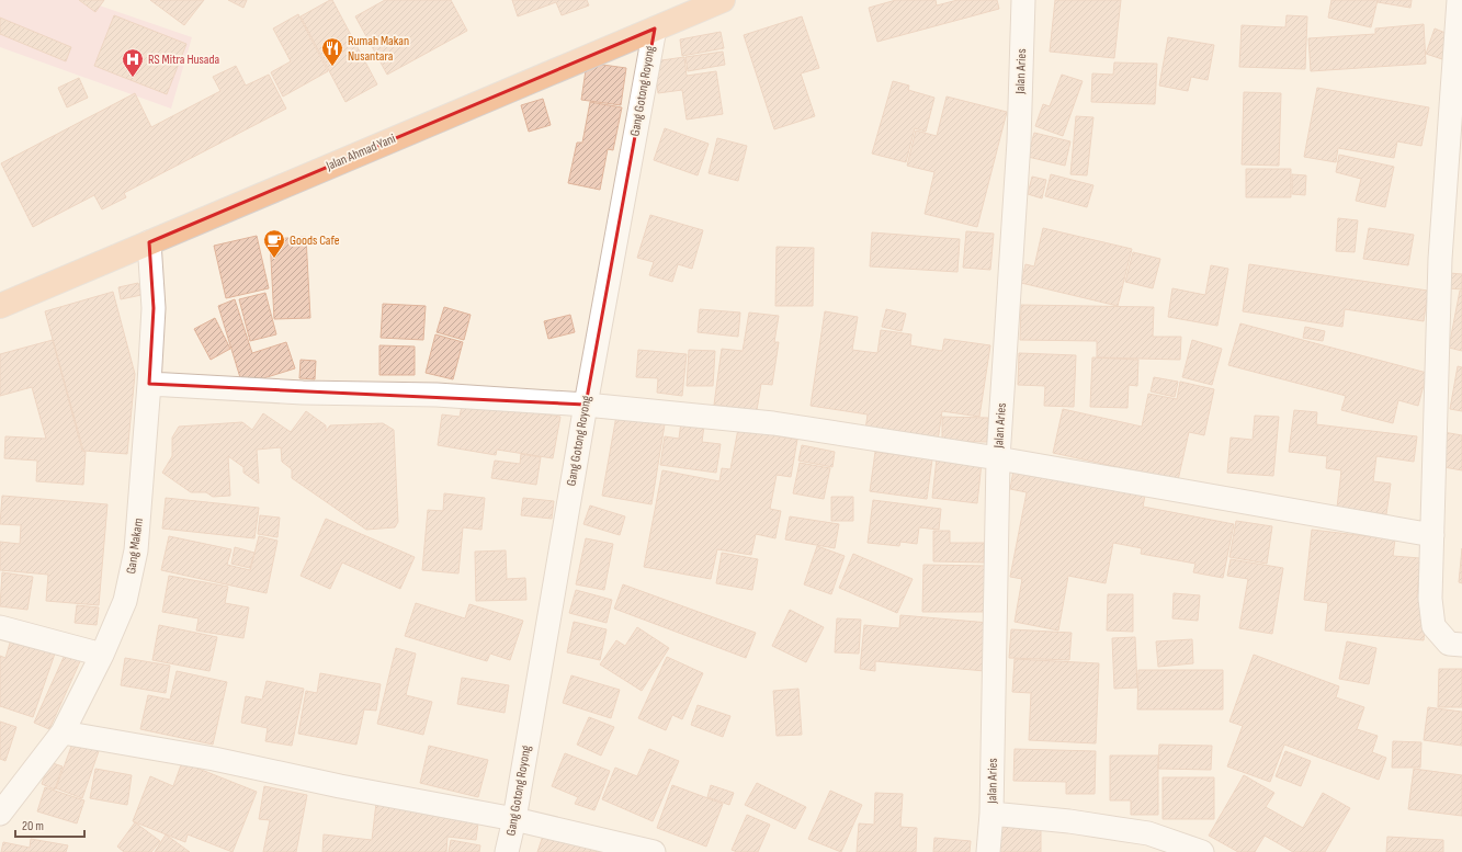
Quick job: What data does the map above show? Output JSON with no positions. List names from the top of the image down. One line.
{"streets":{"highway":["Jalan Ahmad Yani"],"street":["Jalan Aries","Gang Gotong Royong","Gang Makam"]},"crossings":[["Gang Gotong Royong","Jalan Ahmad Yani"],["Jalan Ahmad Yani","Gang Makam"]],"places":{"restaurant":["Rumah Makan Nusantara"],"hospital":["RS Mitra Husada"],"cafe":["Goods Cafe"]},"scale_bar":"20 m"}
